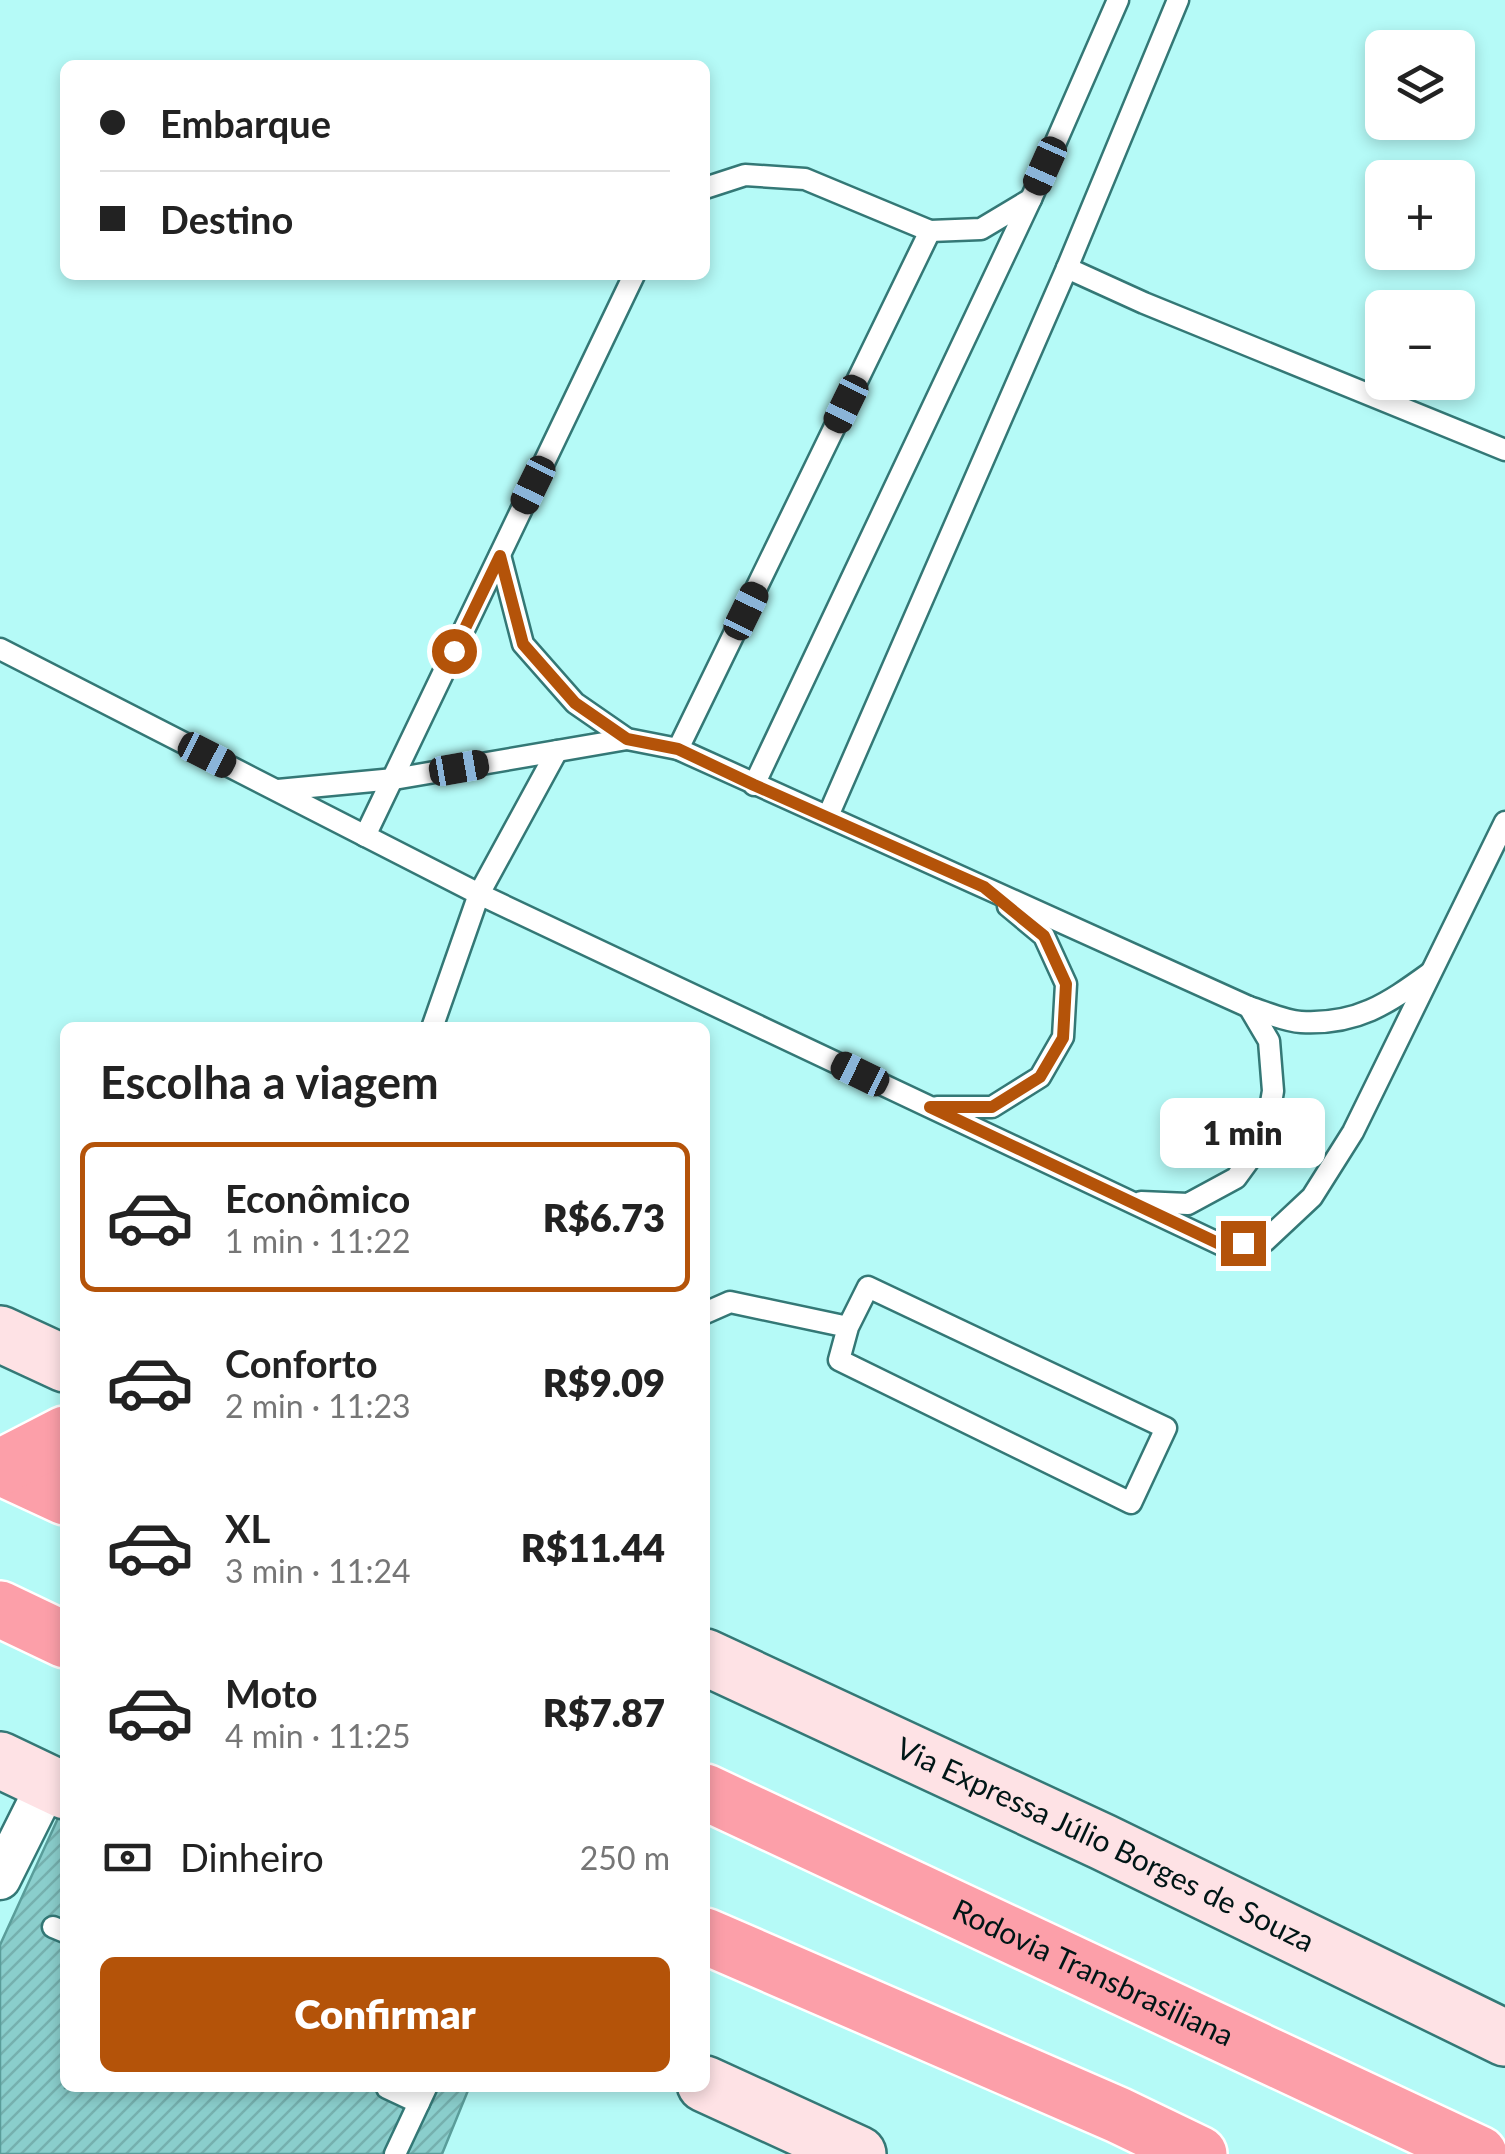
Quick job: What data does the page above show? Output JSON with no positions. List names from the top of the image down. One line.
{"streets":{"highway":["Rodovia Transbrasiliana"],"main road":["Via Expressa Júlio Borges de Souza"]},"page":{"map_buttons":["+","−"],"banner":["Embarque","Destino"],"heading":"Escolha a viagem","bubble":"1 min","list":[{"name":"Econômico","note":"1 min · 11:22","value":"R$6.73"},{"name":"Conforto","note":"2 min · 11:23","value":"R$9.09"},{"name":"XL","note":"3 min · 11:24","value":"R$11.44"},{"name":"Moto","note":"4 min · 11:25","value":"R$7.87"}],"pay":["Dinheiro","250 m"],"buttons":"Confirmar"}}
